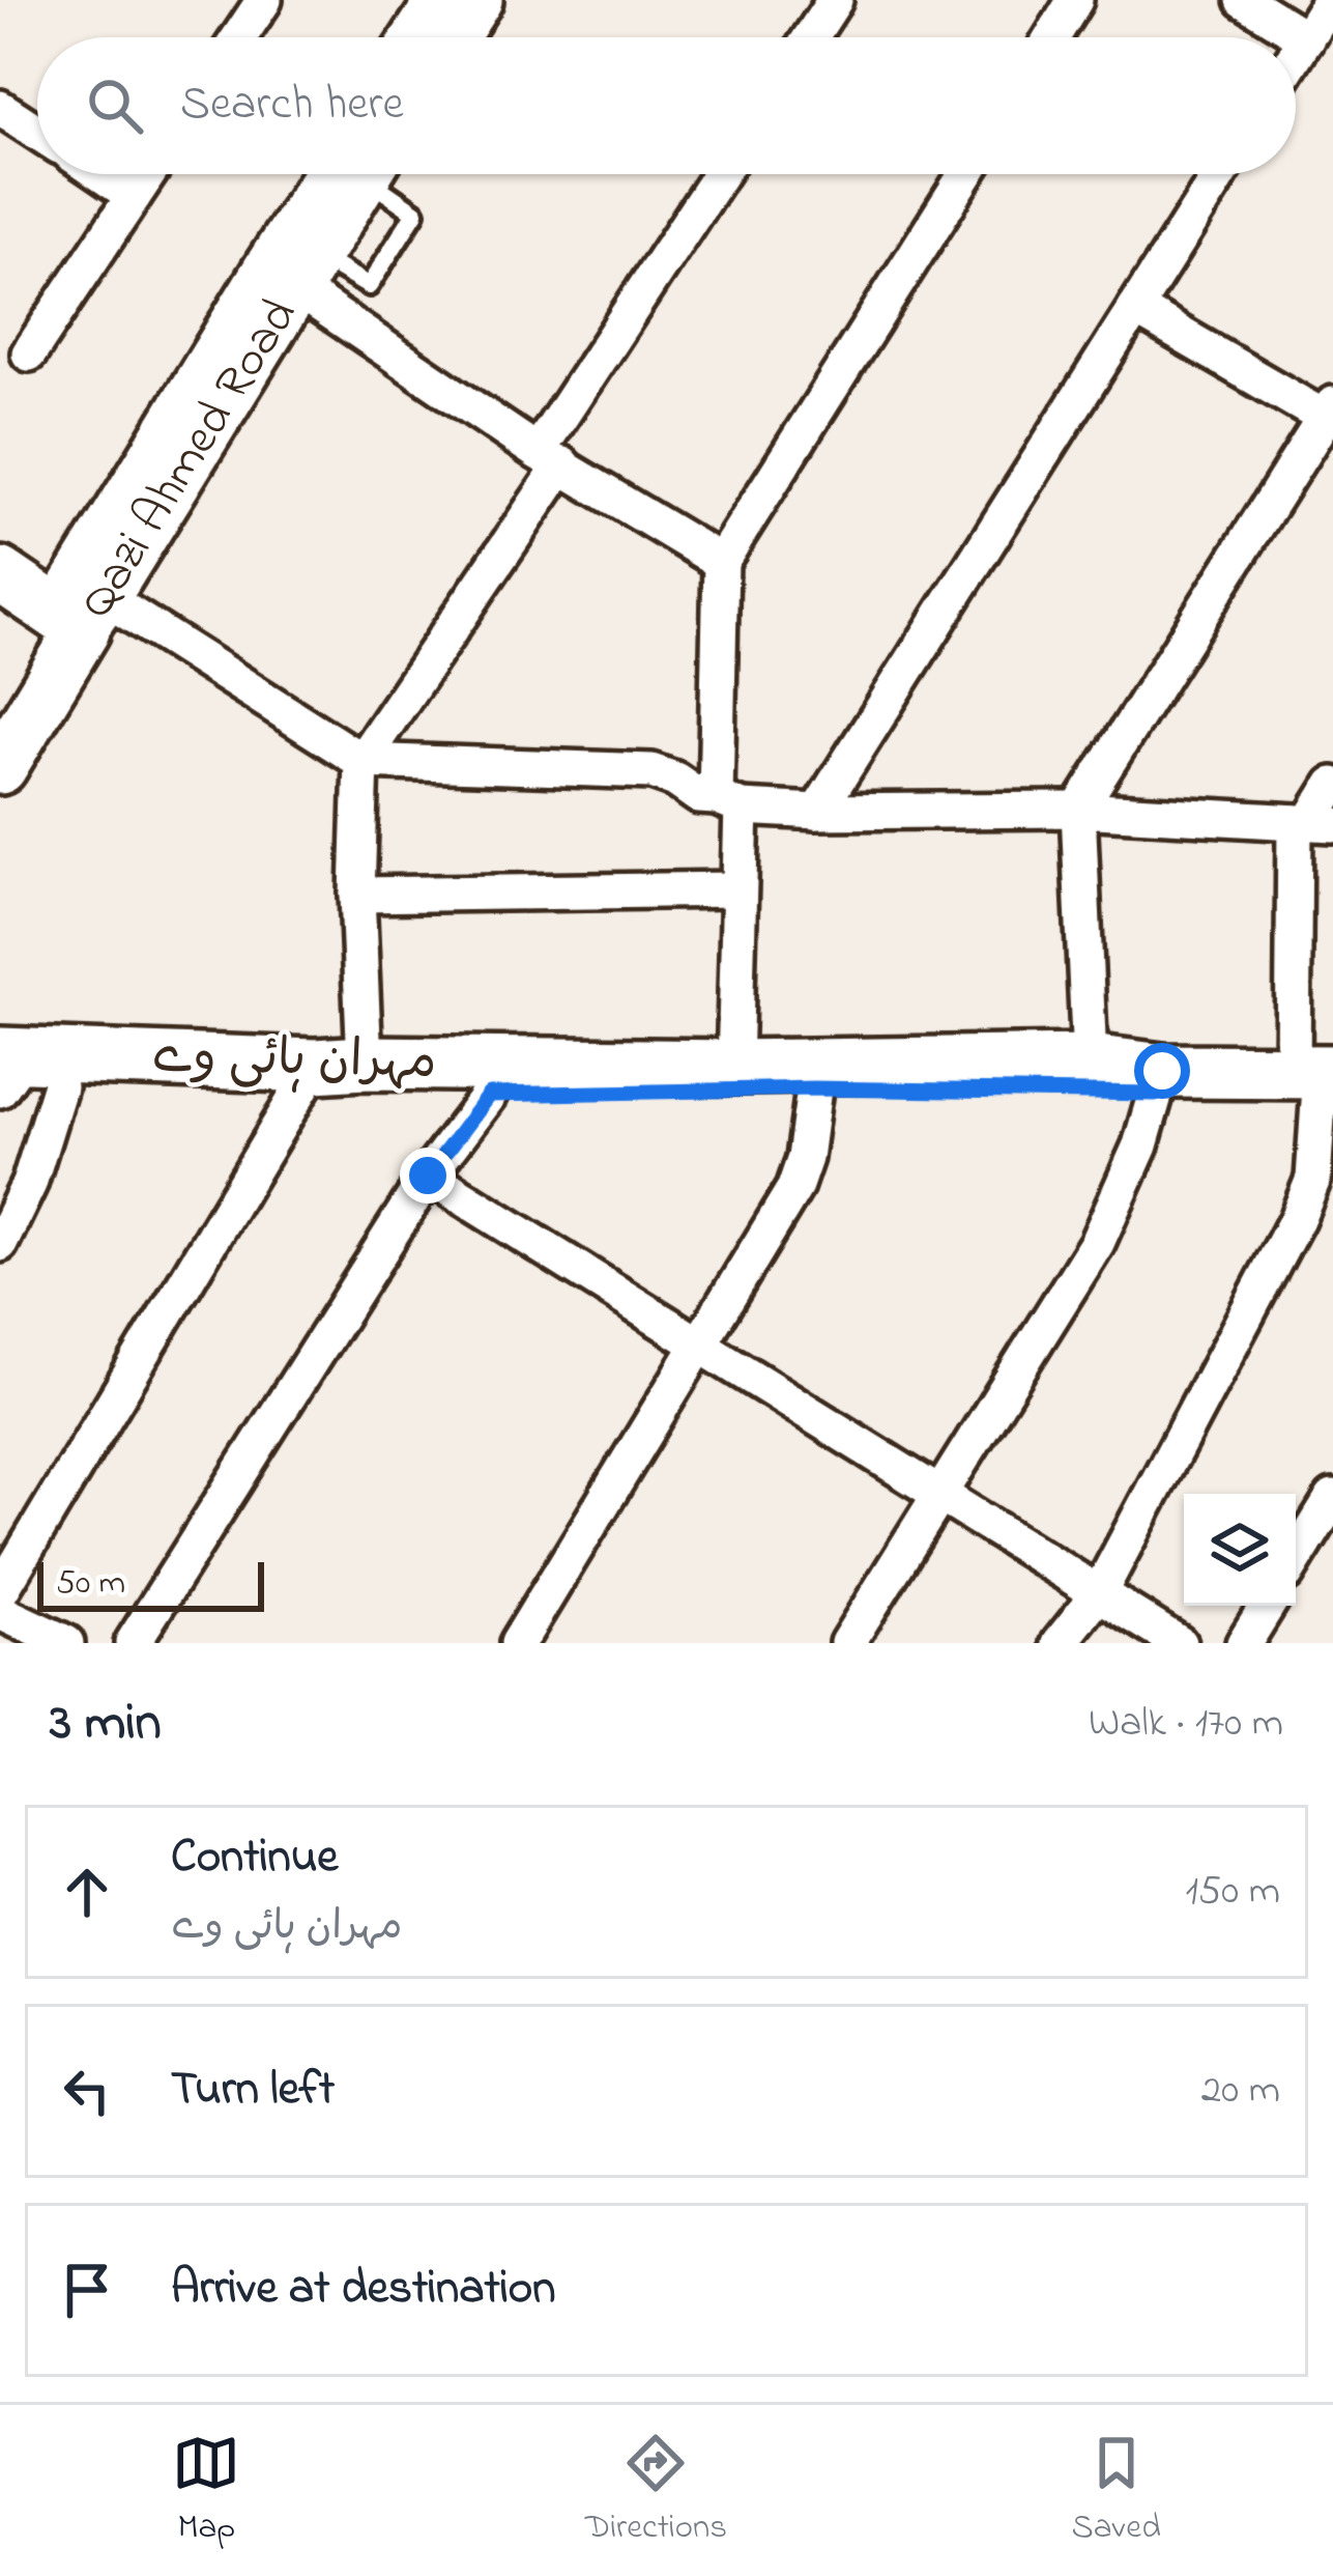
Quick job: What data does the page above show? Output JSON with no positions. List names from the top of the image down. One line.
{"streets":{"main road":["Qazi Ahmed Road","مہران ہائی وے"]},"scale_bar":"50 m","page":{"search":"Search here","scale":"50 m","heading":["3 min","Walk · 170 m"],"list":[["Continue","مہران ہائی وے","150 m"],["Turn left","20 m"],"Arrive at destination"],"nav":["Map","Directions","Saved"]}}
